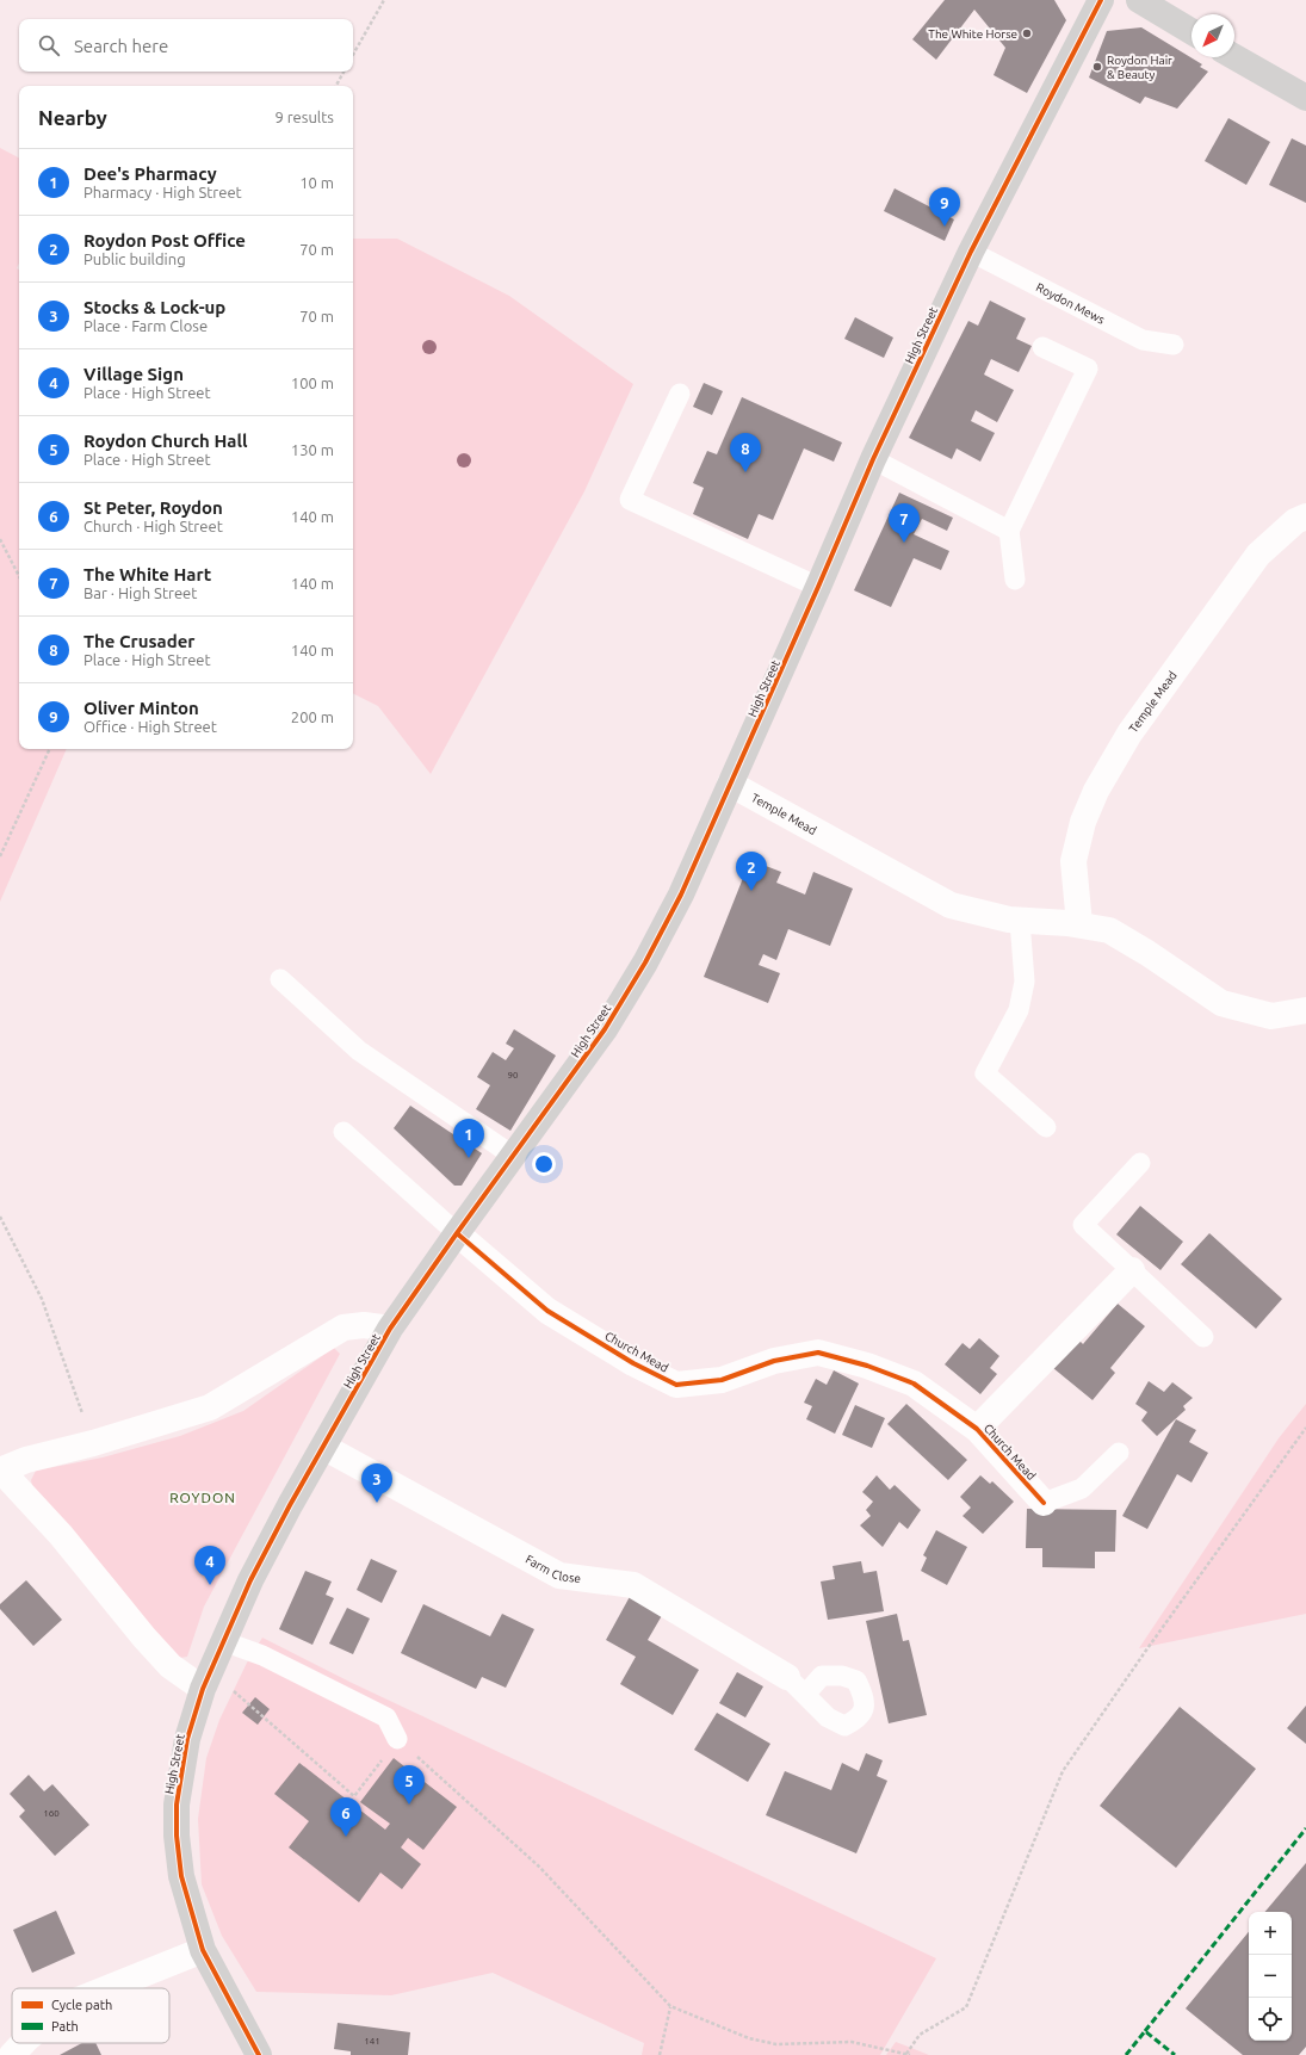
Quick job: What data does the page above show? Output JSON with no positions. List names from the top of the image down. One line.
{"streets":{"main road":["High Street"],"street":["Temple Mead","Church Mead","Farm Close"],"lane":["Roydon Mews"]},"crossings":[["Roydon Mews","High Street"],["High Street","Temple Mead"],["High Street","Church Mead"],["High Street","Farm Close"]],"districts":["ROYDON"],"places":["The White Horse","Roydon Hair & Beauty"],"house_numbers":["90","160","141"],"legend":["Cycle path","Path"],"north":"bottom left","page":{"search":"Search here","heading":["Nearby","9 results"],"list":[{"mark":"1","name":"Dee's Pharmacy","note":"Pharmacy · High Street","value":"10 m"},{"mark":"2","name":"Roydon Post Office","note":"Public building","value":"70 m"},{"mark":"3","name":"Stocks & Lock-up","note":"Place · Farm Close","value":"70 m"},{"mark":"4","name":"Village Sign","note":"Place · High Street","value":"100 m"},{"mark":"5","name":"Roydon Church Hall","note":"Place · High Street","value":"130 m"},{"mark":"6","name":"St Peter, Roydon","note":"Church · High Street","value":"140 m"},{"mark":"7","name":"The White Hart","note":"Bar · High Street","value":"140 m"},{"mark":"8","name":"The Crusader","note":"Place · High Street","value":"140 m"},{"mark":"9","name":"Oliver Minton","note":"Office · High Street","value":"200 m"}],"pins":["9","8","7","2","1","3","4","5","6"],"map_buttons":["+","−"]}}
